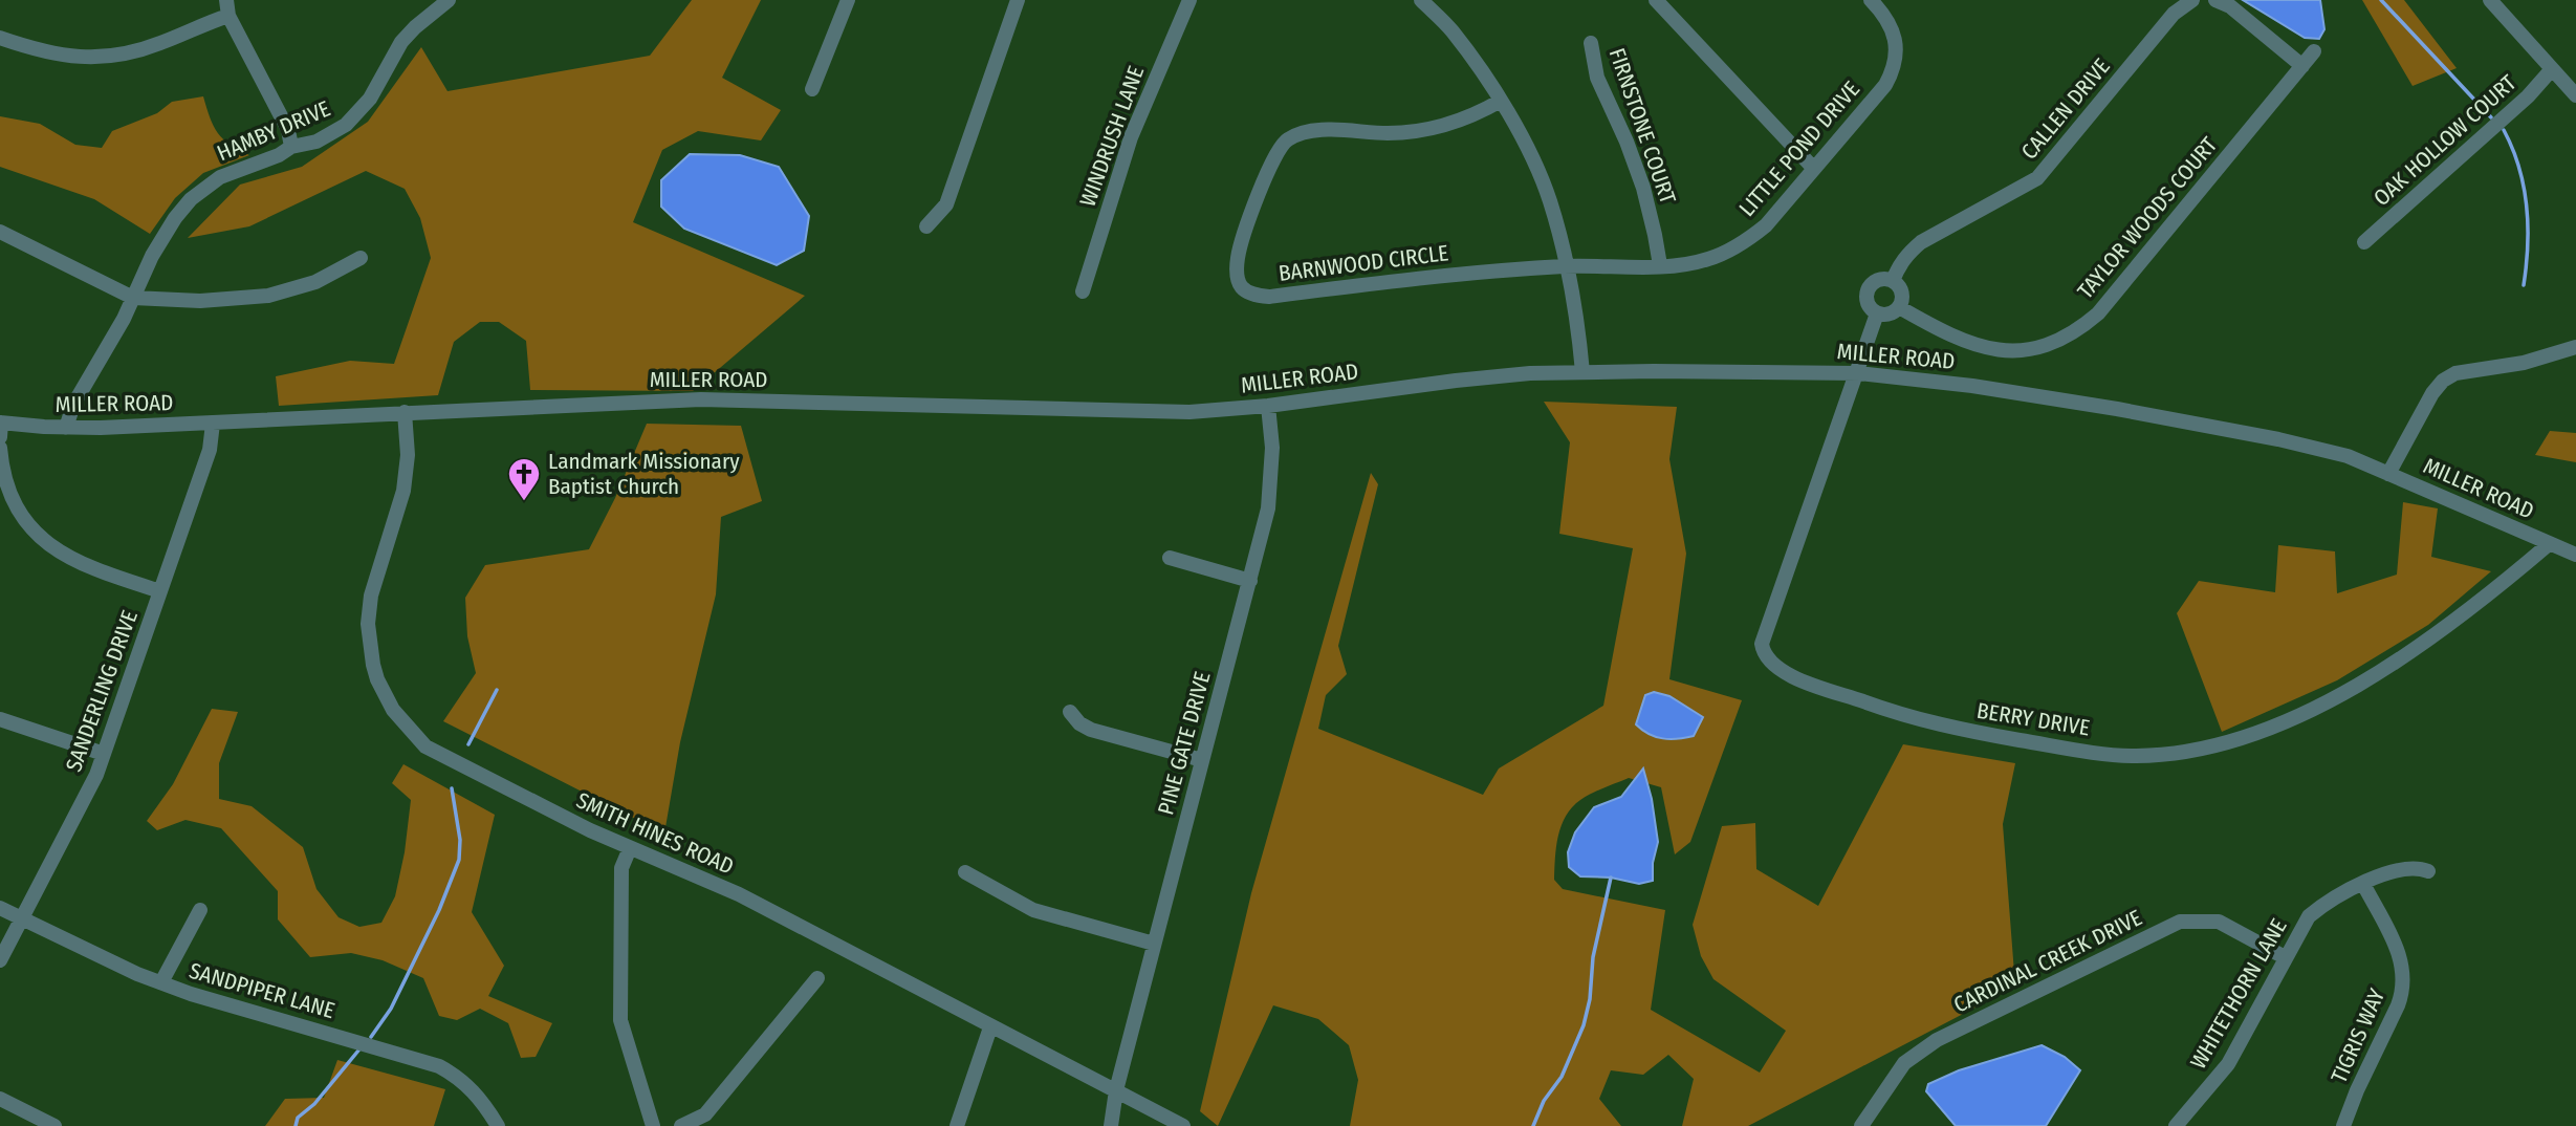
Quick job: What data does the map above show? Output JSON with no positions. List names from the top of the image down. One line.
{"streets":{"street":["CALLEN DRIVE","FIRNSTONE COURT","HAMBY DRIVE","WINDRUSH LANE","OAK HOLLOW COURT","LITTLE POND DRIVE","TAYLOR WOODS COURT","BARNWOOD CIRCLE","MILLER ROAD","SANDERLING DRIVE","BERRY DRIVE","PINE GATE DRIVE","SMITH HINES ROAD","CARDINAL CREEK DRIVE","SANDPIPER LANE","WHITETHORN LANE","TIGRIS WAY"]},"crossings":[["CALLEN DRIVE","TAYLOR WOODS COURT"],["FIRNSTONE COURT","LITTLE POND DRIVE"],["HAMBY DRIVE","MILLER ROAD"],["LITTLE POND DRIVE","BARNWOOD CIRCLE"],["MILLER ROAD","SANDERLING DRIVE"],["MILLER ROAD","BERRY DRIVE"],["MILLER ROAD","PINE GATE DRIVE"],["MILLER ROAD","SMITH HINES ROAD"],["SANDERLING DRIVE","SANDPIPER LANE"],["PINE GATE DRIVE","SMITH HINES ROAD"],["CARDINAL CREEK DRIVE","WHITETHORN LANE"],["WHITETHORN LANE","TIGRIS WAY"]],"places":{"church":["Landmark Missionary Baptist Church"]}}
